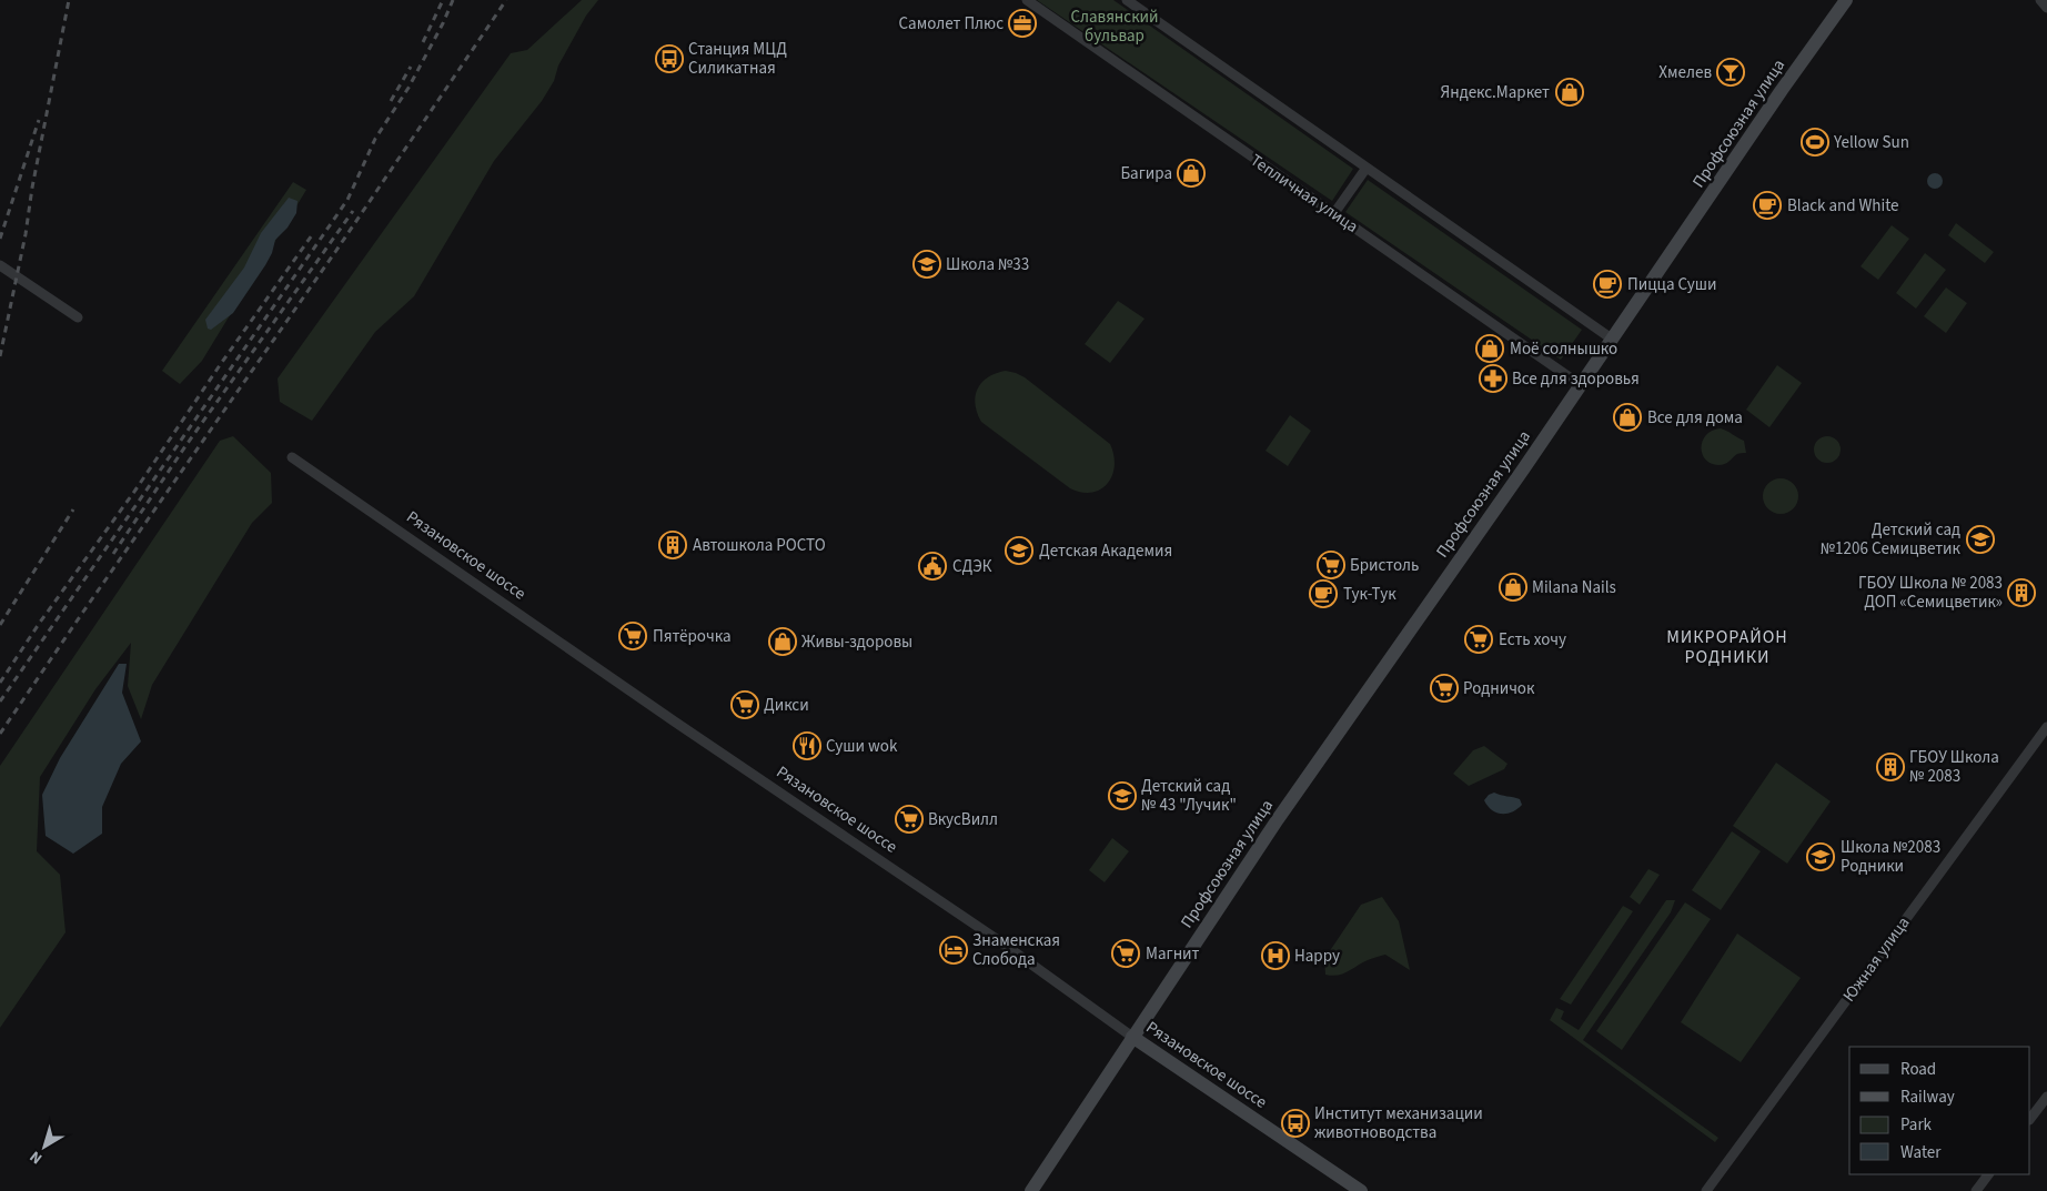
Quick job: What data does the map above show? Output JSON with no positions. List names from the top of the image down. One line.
{"streets":{"main road":["Профсоюзная улица","Рязановское шоссе"],"street":["Тепличная улица","Южная улица"]},"crossings":[["Профсоюзная улица","Тепличная улица"],["Профсоюзная улица","Рязановское шоссе"]],"districts":["МИКРОРАЙОН РОДНИКИ"],"parks":["Славянский бульвар"],"places":{"office":["Самолет Плюс"],"bus stop":["Станция МЦД Силикатная","Институт механизации животноводства"],"bar":["Хмелев"],"shop":["Яндекс.Маркет","Багира","Моё солнышко","Все для дома","Milana Nails","Живы-здоровы"],"sports":["Yellow Sun"],"cafe":["Black and White","Пицца Суши","Тук-Тук"],"school or university":["Школа №33","Детский сад №1206 Семицветик","Детская Академия","Детский сад № 43 \"Лучик\"","Школа №2083 Родники"],"pharmacy":["Все для здоровья"],"building":["Автошкола РОСТО","ГБОУ Школа № 2083 ДОП «Семицветик»","ГБОУ Школа № 2083"],"supermarket":["Бристоль","Пятёрочка","Есть хочу","Родничок","Дикси","ВкусВилл","Магнит"],"public building":["СДЭК"],"restaurant":["Суши wok"],"hotel":["Знаменская Слобода"],"hospital":["Happy"]},"legend":["Road","Railway","Park","Water"],"north":"bottom left"}
